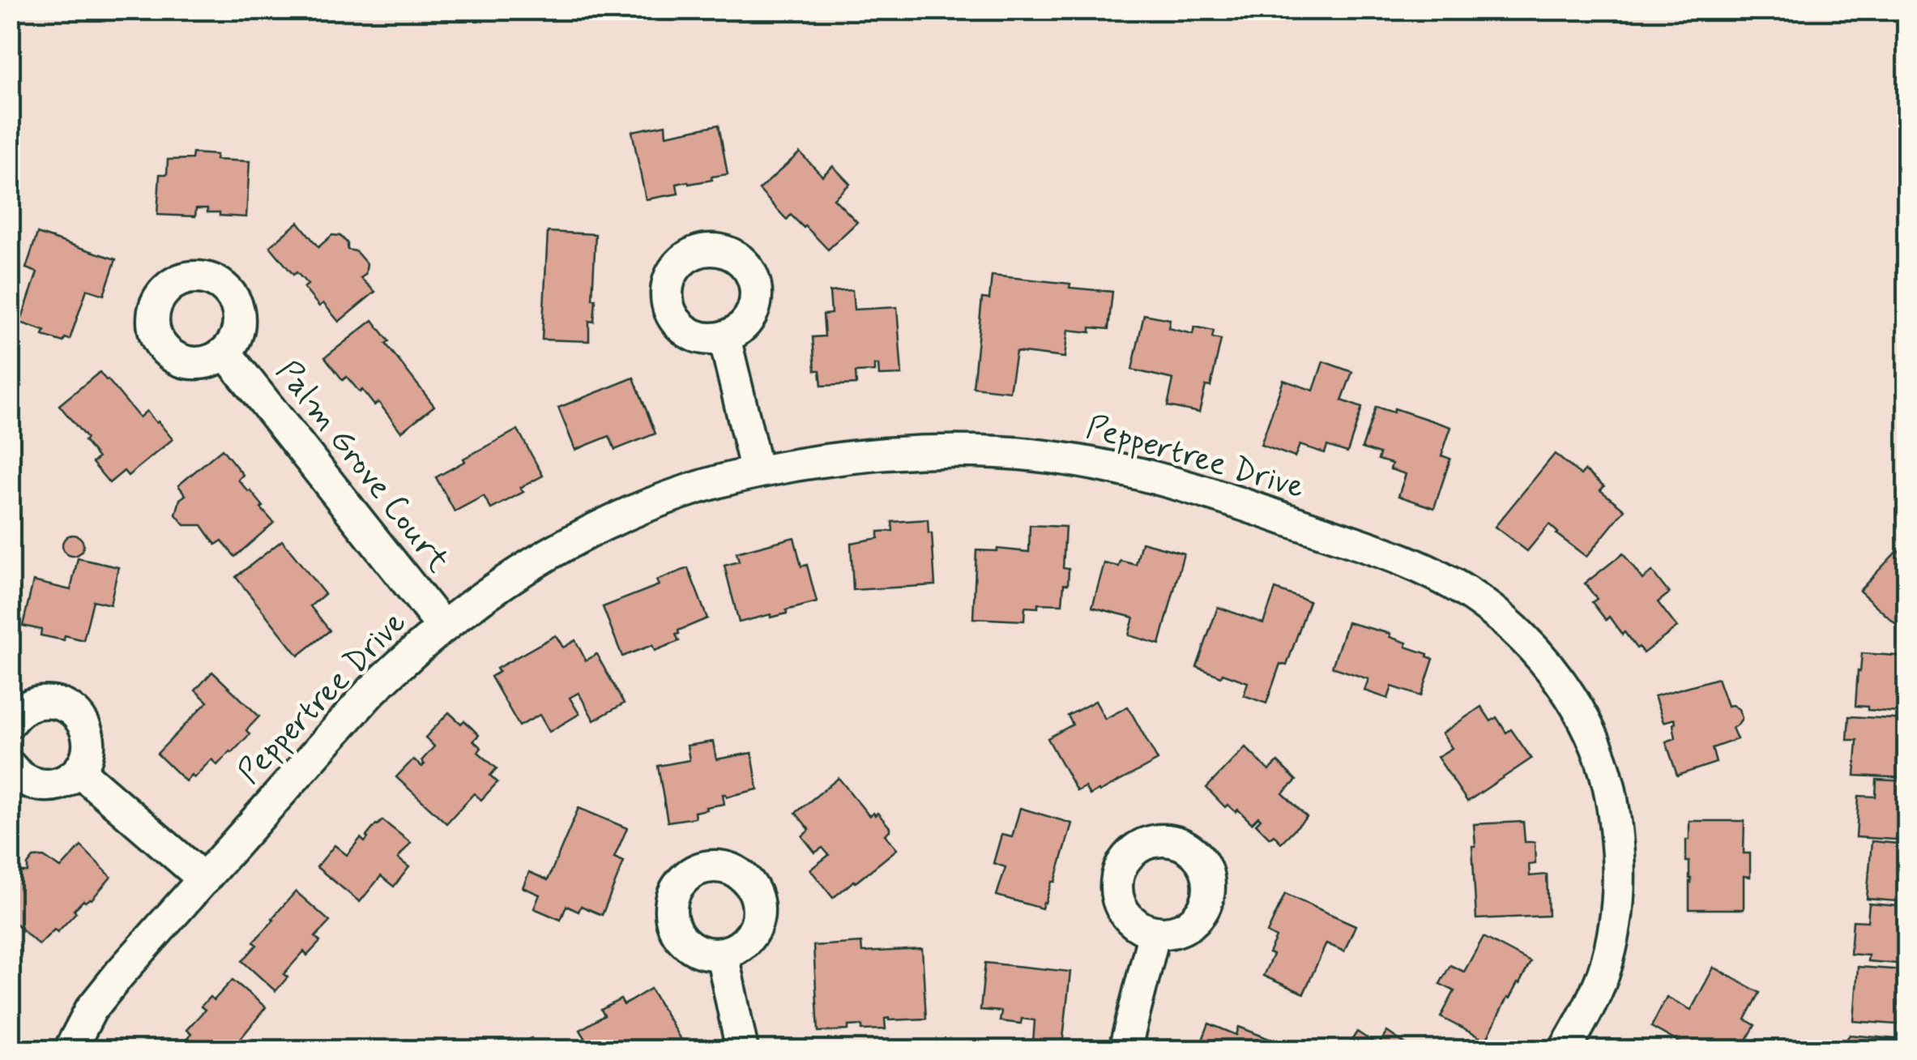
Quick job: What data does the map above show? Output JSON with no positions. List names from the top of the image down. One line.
{"streets":{"street":["Peppertree Drive","Palm Grove Court"]},"crossings":[["Peppertree Drive","Palm Grove Court"]]}
